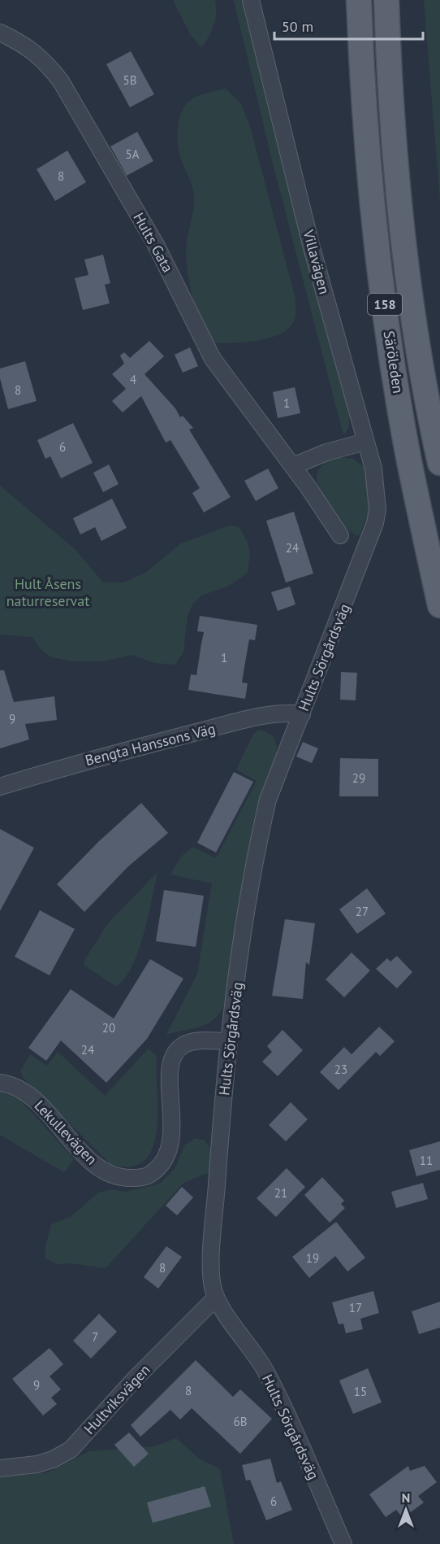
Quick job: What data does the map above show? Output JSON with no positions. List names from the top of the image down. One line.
{"streets":{"main road":["158","Säröleden"],"street":["Hults Gata","Villavägen","Hults Sörgårdsväg","Bengta Hanssons Väg","Lekullevägen","Hultviksvägen"]},"crossings":[["Villavägen","Hults Sörgårdsväg"],["Hults Sörgårdsväg","Bengta Hanssons Väg"],["Hults Sörgårdsväg","Lekullevägen"],["Hults Sörgårdsväg","Hultviksvägen"]],"parks":["Hult Åsens naturreservat"],"house_numbers":["5B","5A","8","4","8","1","6","24","1","9","29","27","20","24","23","11","21","19","8","17","7","9","8","15","6B","6"],"scale_bar":"50 m","north":"top"}
